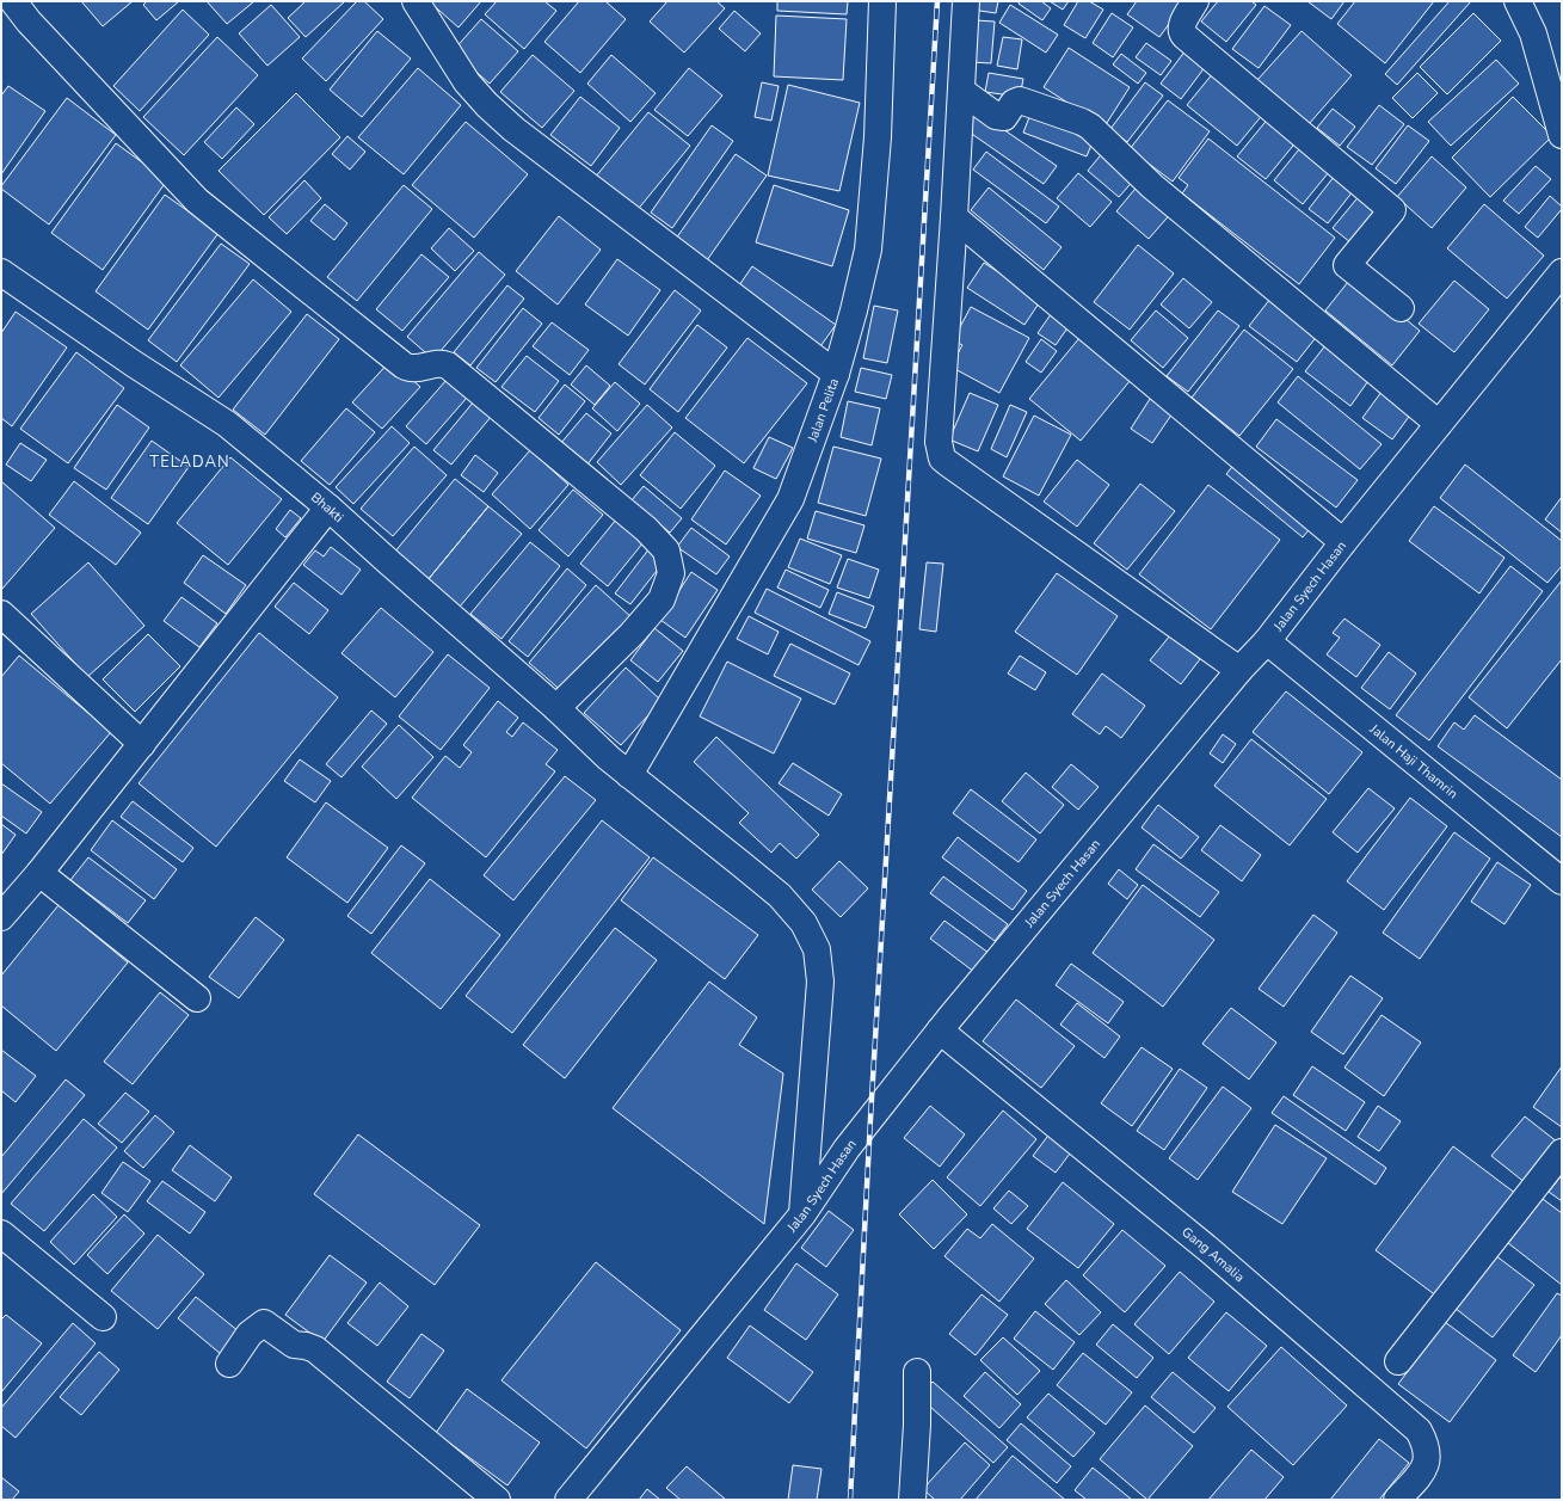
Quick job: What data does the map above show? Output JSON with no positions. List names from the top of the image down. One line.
{"streets":{"street":["Jalan Pelita","Bhakti","Jalan Syech Hasan","Jalan Haji Thamrin","Gang Amalia"]},"crossings":[["Jalan Pelita","Bhakti"],["Bhakti","Jalan Syech Hasan"],["Jalan Syech Hasan","Jalan Haji Thamrin"],["Jalan Syech Hasan","Gang Amalia"]],"districts":["TELADAN"]}
